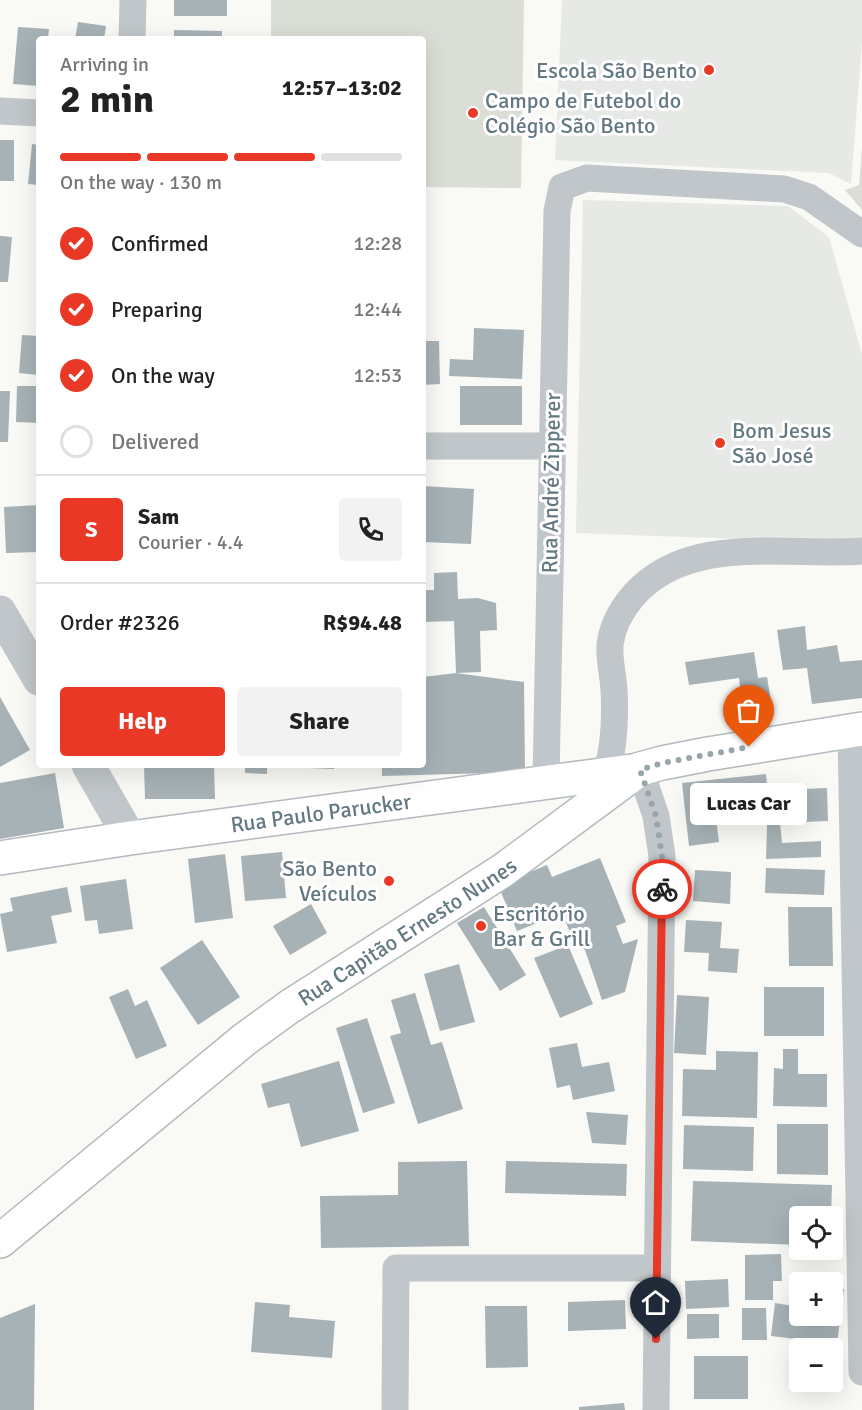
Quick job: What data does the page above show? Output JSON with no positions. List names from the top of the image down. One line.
{"streets":{"main road":["Rua Paulo Parucker","Rua Capitão Ernesto Nunes"],"street":["Rua André Zipperer"]},"crossings":[["Rua André Zipperer","Rua Paulo Parucker"],["Rua Paulo Parucker","Rua Capitão Ernesto Nunes"]],"places":["Escola São Bento","Campo de Futebol do Colégio São Bento","Bom Jesus São José","Lucas Car","São Bento Veículos","Escritório Bar & Grill"],"page":{"heading":["2 min","Arriving in","12:57–13:02"],"panel":["Sam","Courier · 4.4","Order #2326","R$94.48"],"bar":"On the way · 130 m","list":[["Confirmed","12:28"],["Preparing","12:44"],["On the way","12:53"],"Delivered"],"round":"S","buttons":["Help","Share"],"bubble":"Lucas Car","map_buttons":["+","−"]}}
